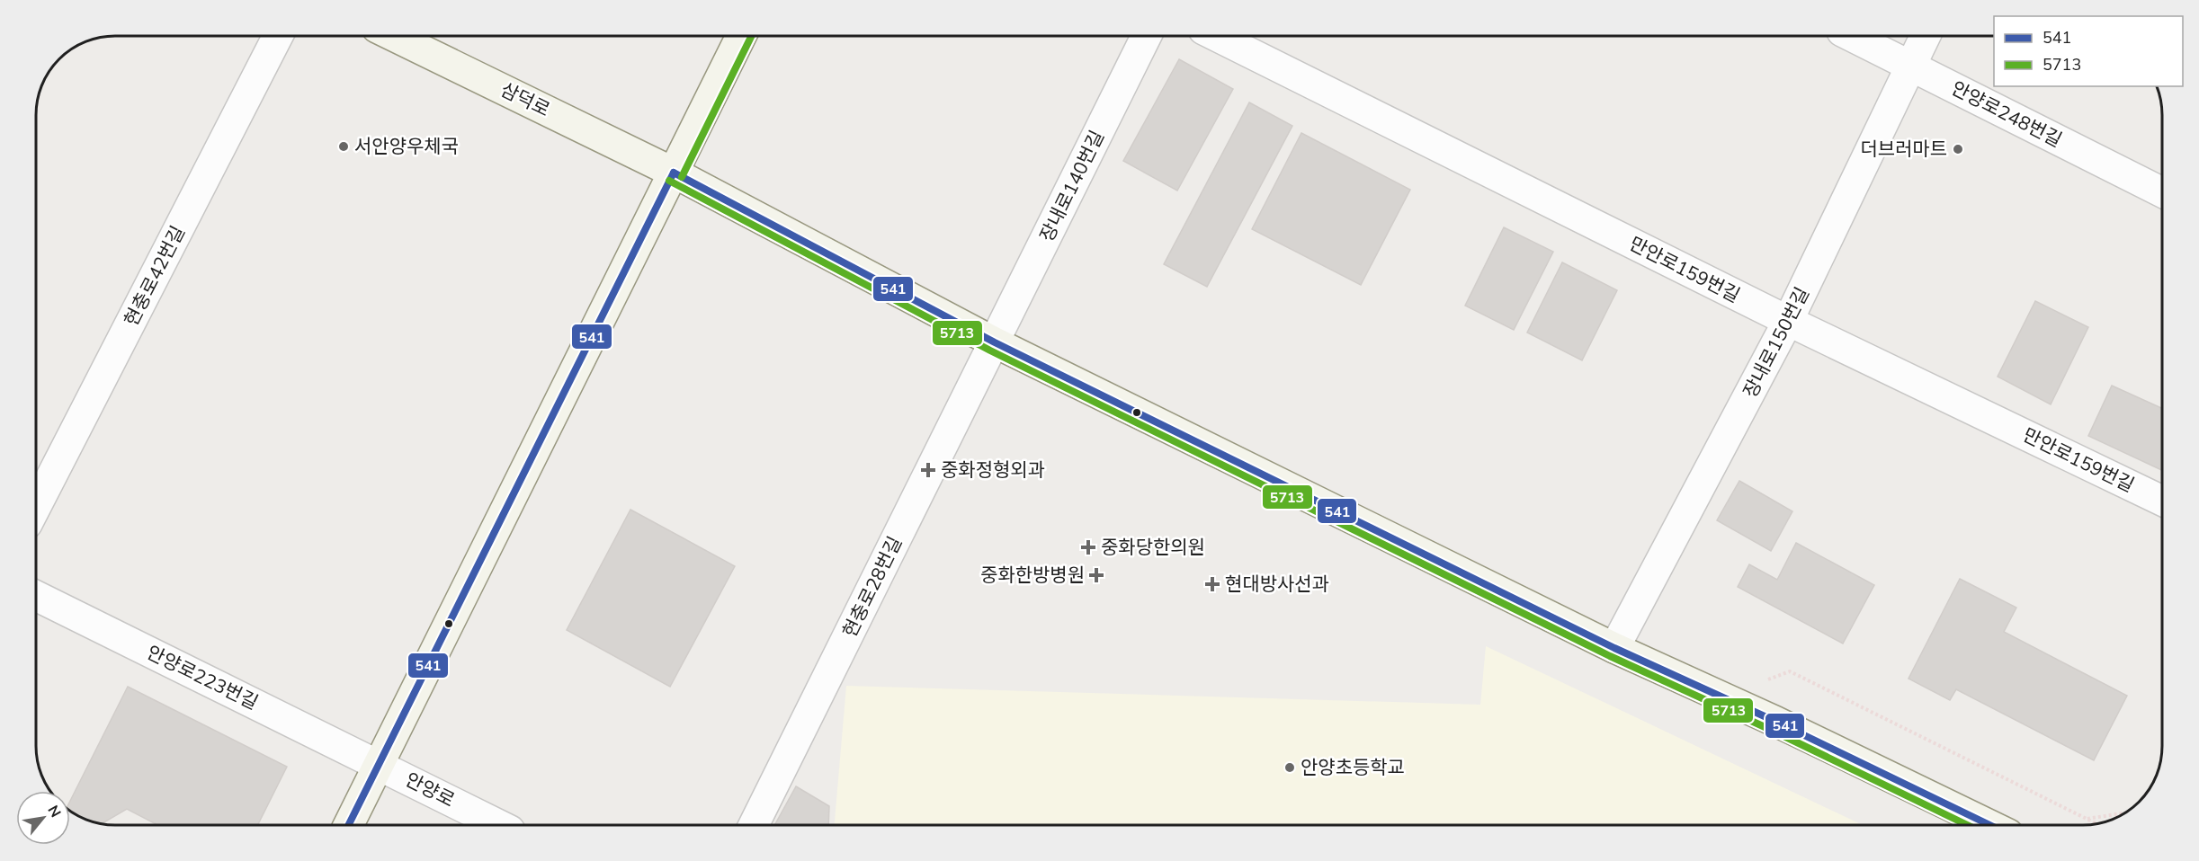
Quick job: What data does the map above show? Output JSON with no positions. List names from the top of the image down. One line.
{"streets":{"street":["삼덕로","안양로248번길","장내로140번길","만안로159번길","현충로42번길","장내로150번길","현충로28번길","안양로223번길","안양로"]},"crossings":[["삼덕로","장내로140번길"],["삼덕로","장내로150번길"],["삼덕로","현충로28번길"],["안양로248번길","장내로150번길"],["장내로140번길","현충로28번길"],["만안로159번길","장내로150번길"],["안양로223번길","안양로"]],"places":{"other":["서안양우체국","더브러마트","안양초등학교"],"health":["중화정형외과","중화당한의원","중화한방병원","현대방사선과"]},"lines":["transit line 5713","transit line 541"],"legend":["541","5713"],"north":"top right"}
